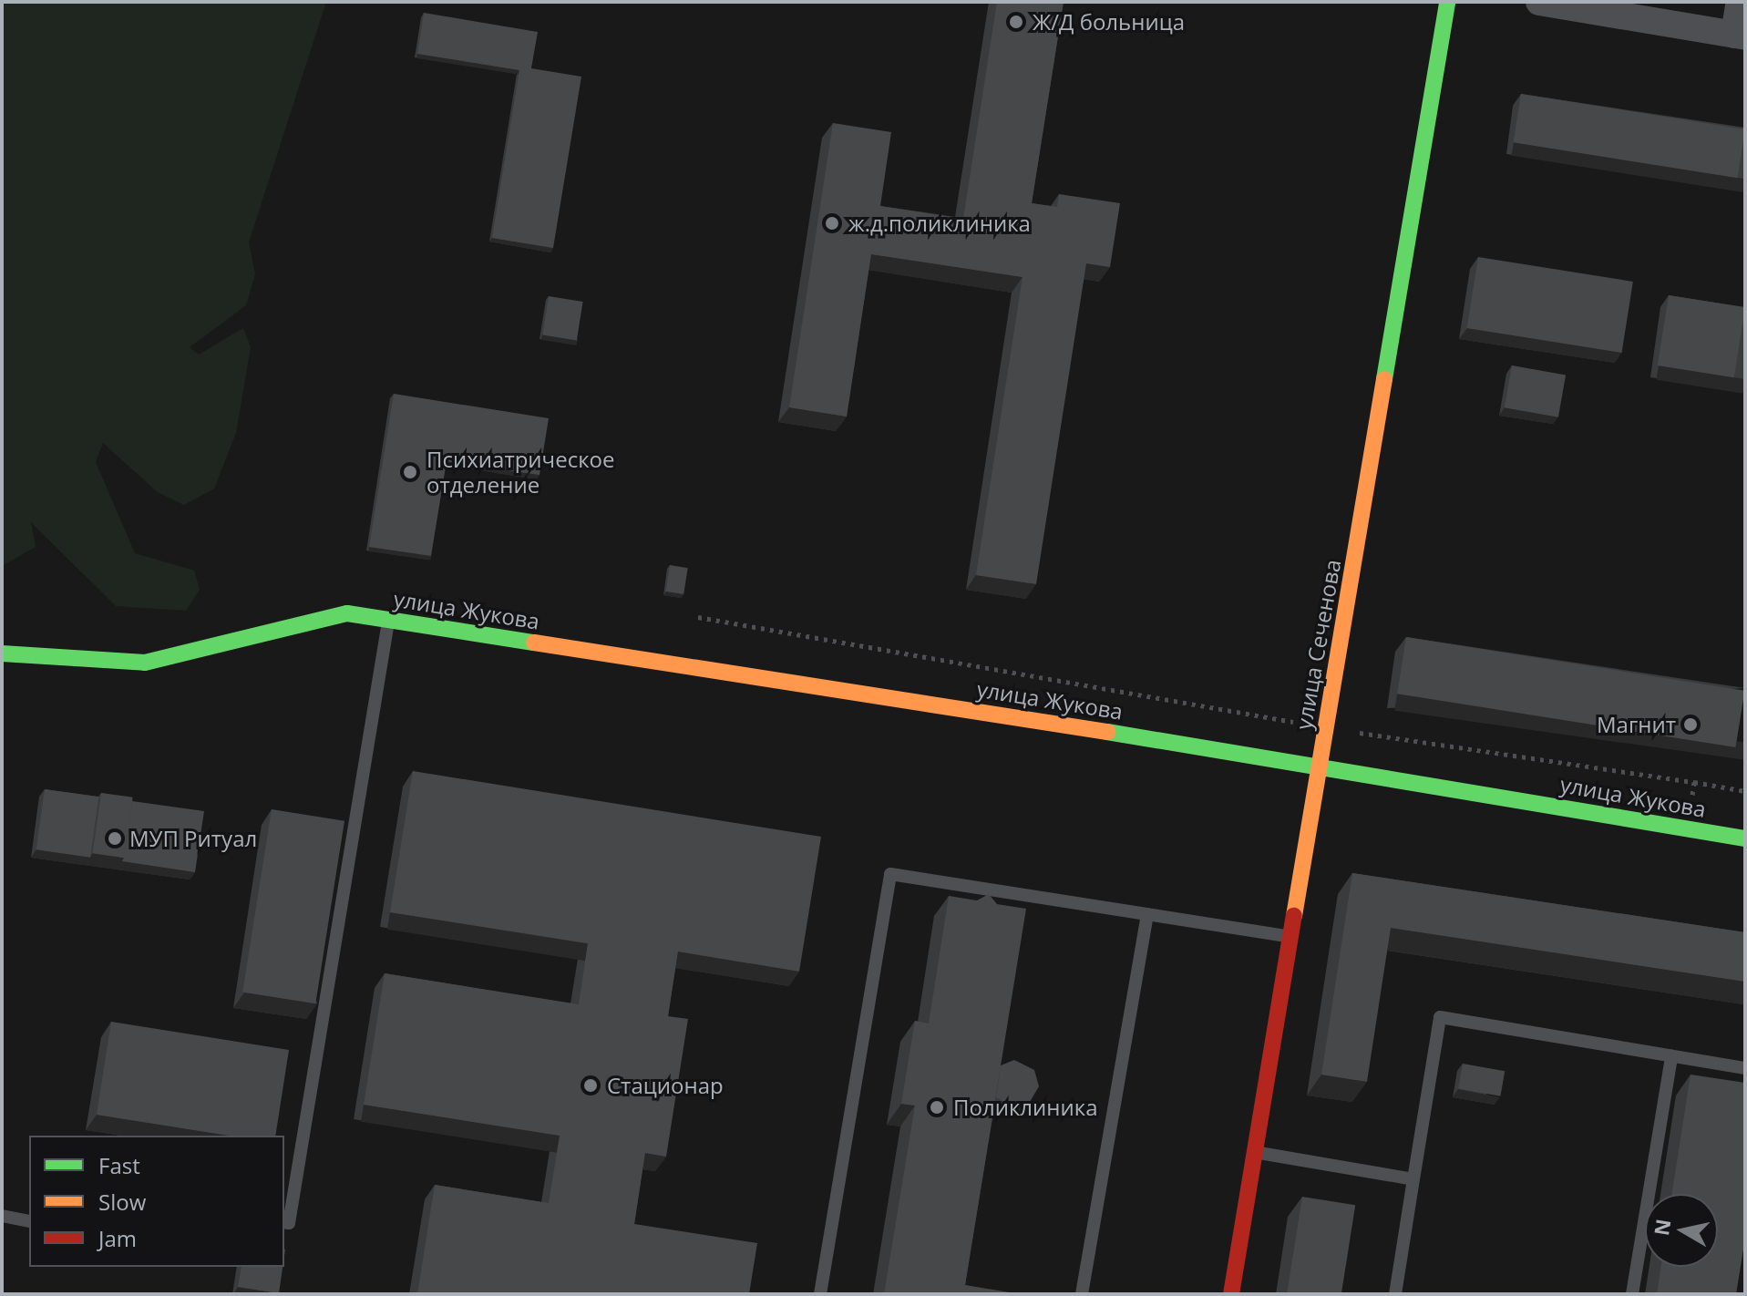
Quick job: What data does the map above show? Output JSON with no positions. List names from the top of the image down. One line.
{"streets":{"street":["улица Жукова","улица Сеченова"]},"crossings":[["улица Жукова","улица Сеченова"]],"places":["Ж/Д больница","ж.д.поликлиника","Психиатрическое отделение","Магнит","МУП Ритуал","Стационар","Поликлиника"],"legend":["Fast","Slow","Jam"],"north":"left"}
